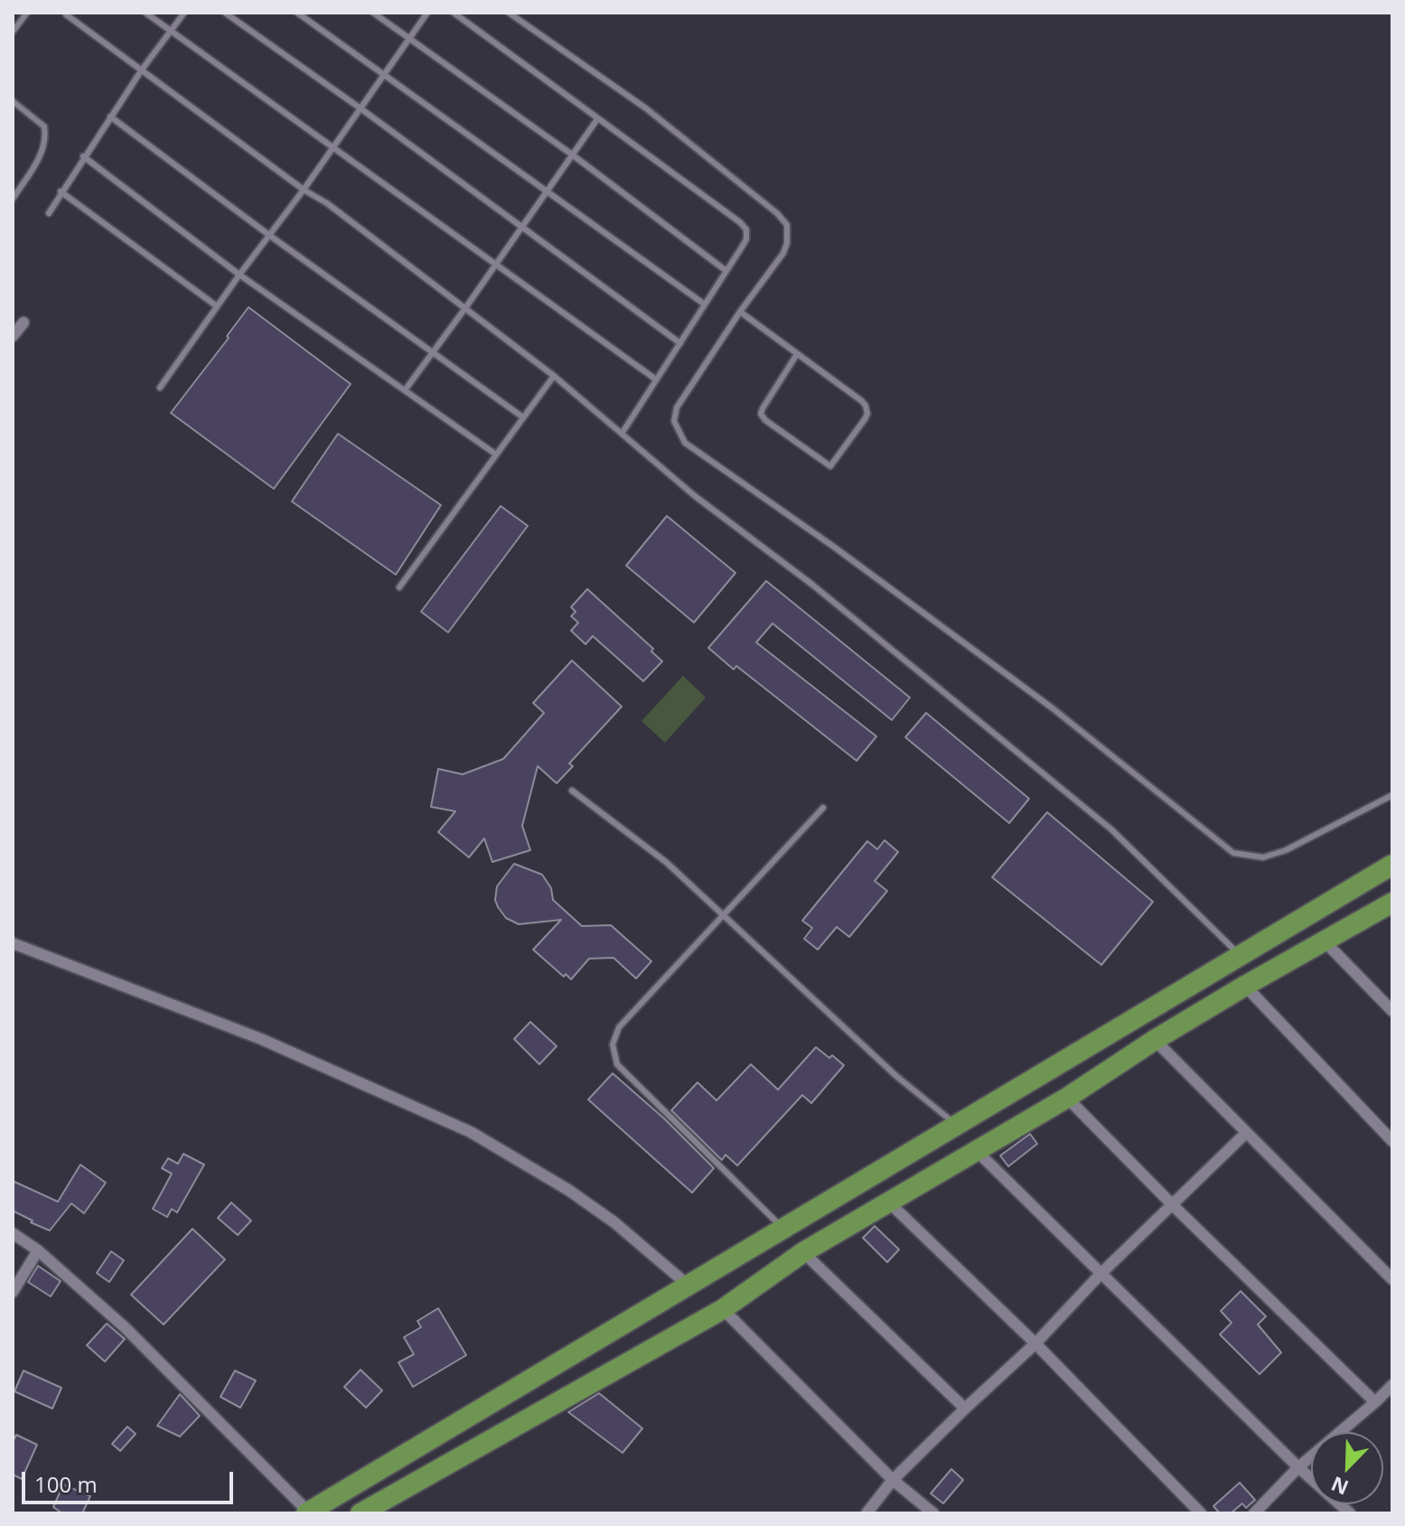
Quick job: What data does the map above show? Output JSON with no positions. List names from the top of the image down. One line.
{"scale_bar":"100 m","north":"bottom left"}
